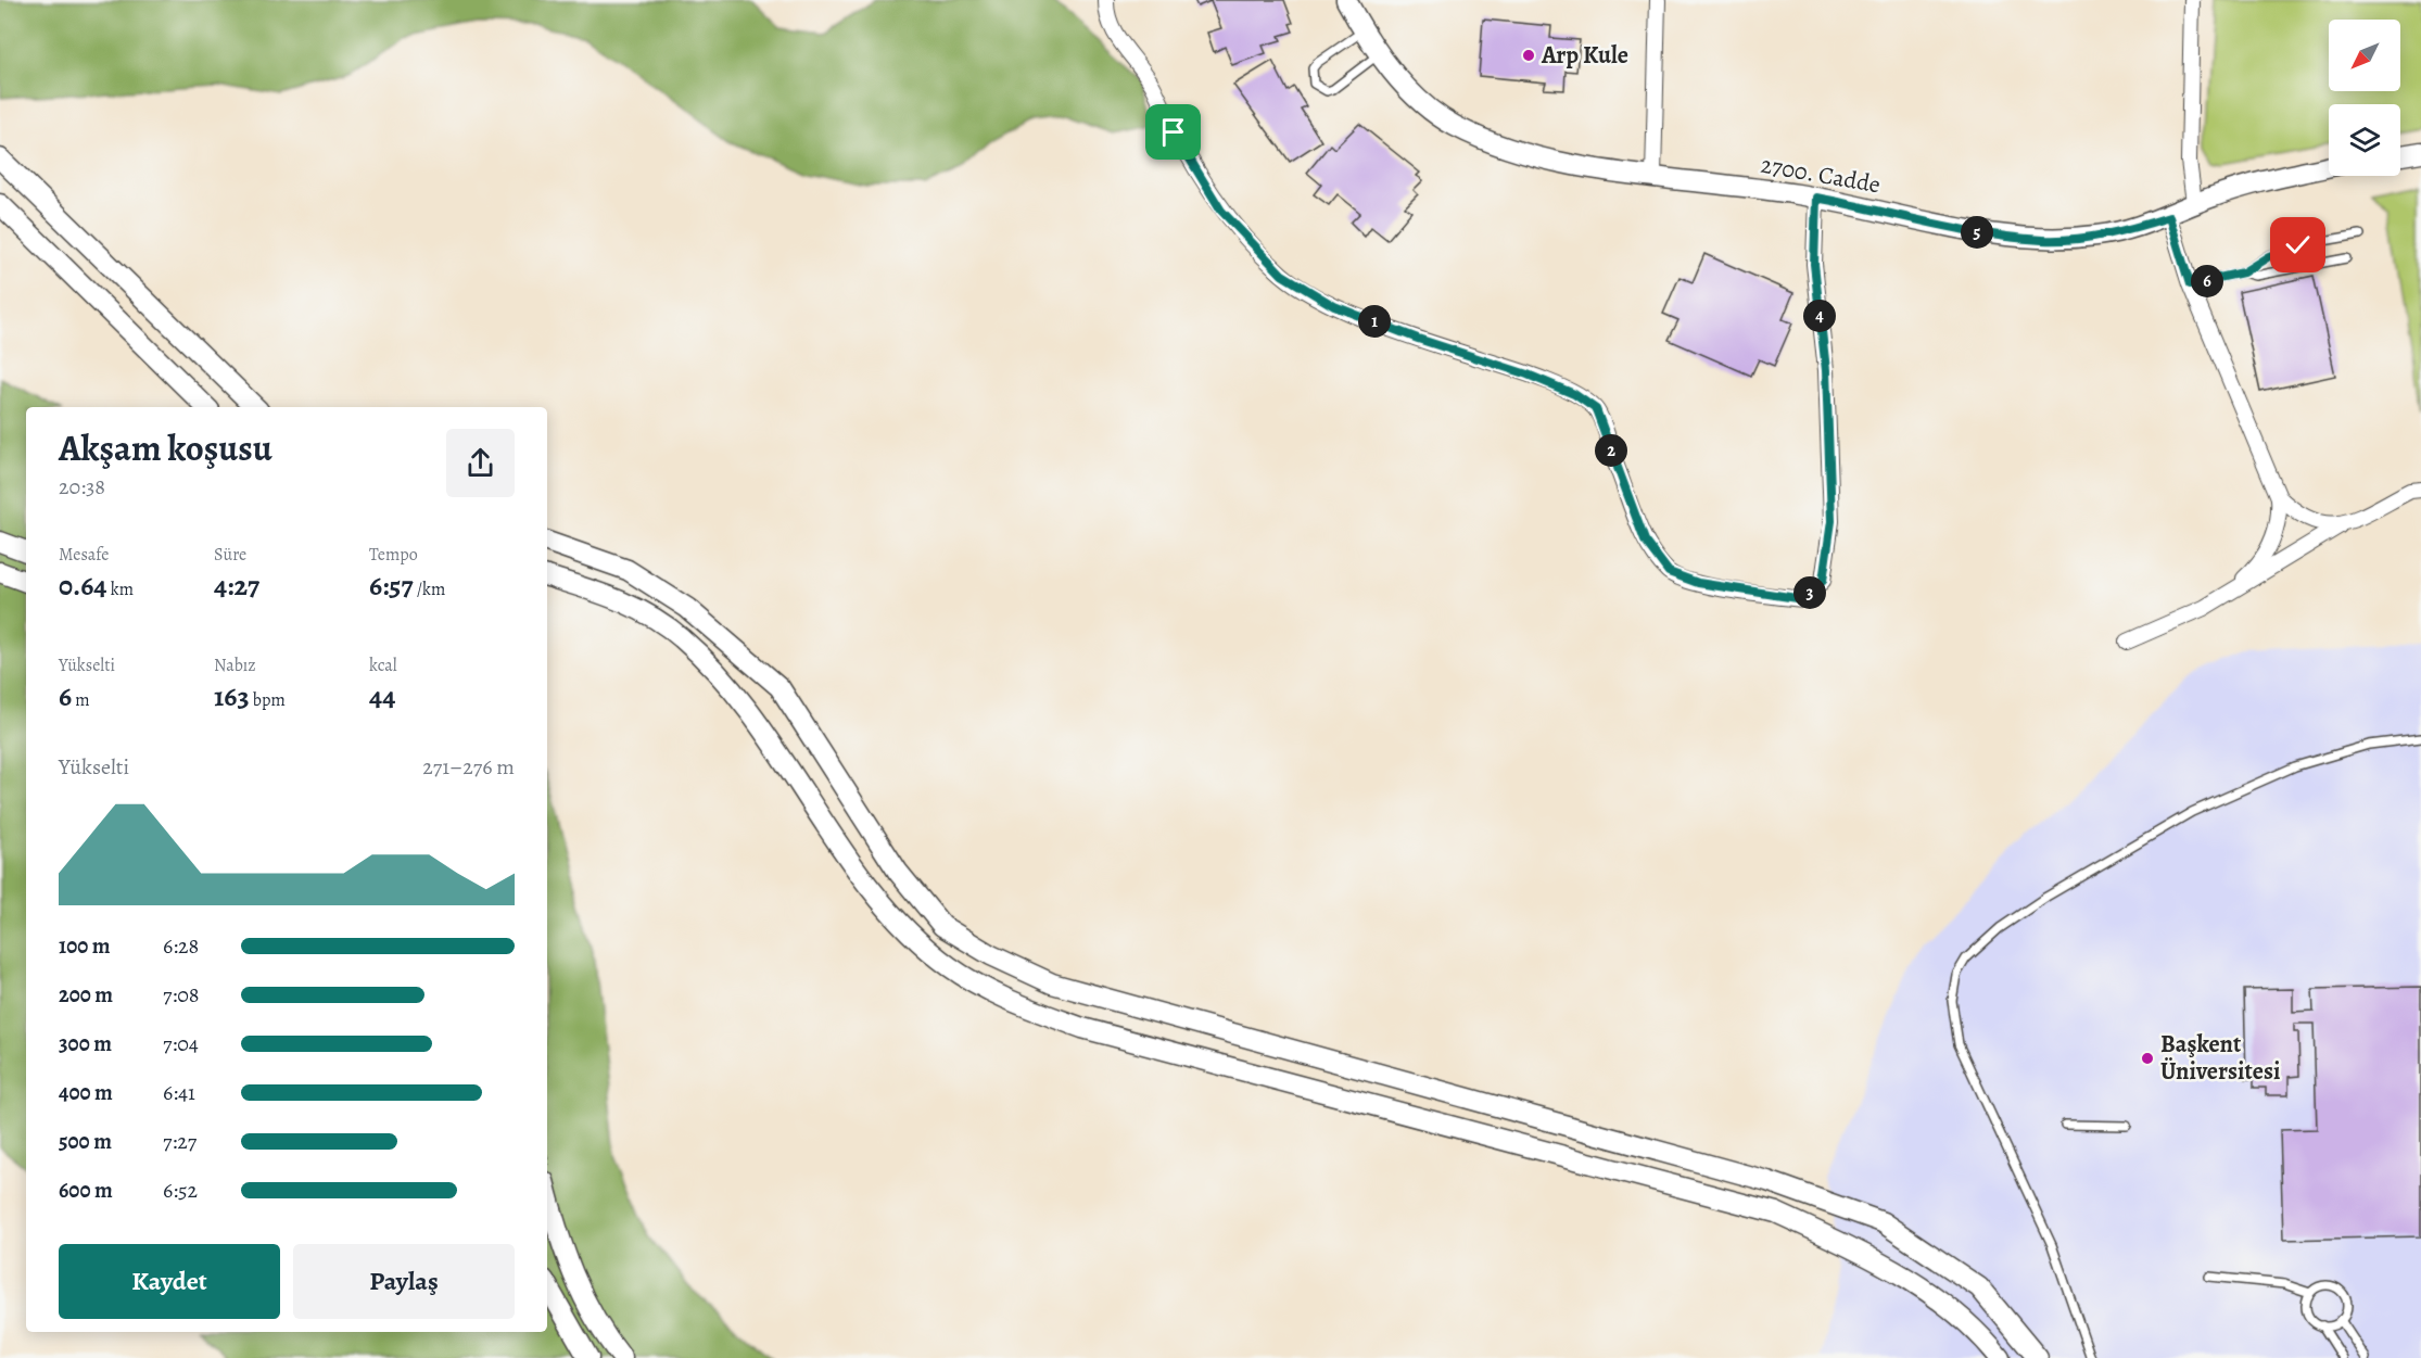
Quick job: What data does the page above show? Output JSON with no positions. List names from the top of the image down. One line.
{"streets":{"street":["2700. Cadde"]},"places":["Arp Kule","Başkent Üniversitesi"],"north":"bottom left","page":{"pins":["5","6","4","1","2","3"],"heading":["Akşam koşusu","20:38"],"stats":[["Mesafe","0.64 km"],["Süre","4:27"],["Tempo","6:57 /km"],["Yükselti","6 m"],["Nabız","163 bpm"],["kcal","44"]],"chart":["Yükselti","271–276 m"],"list":[{"name":"100 m","note":"6:28"},{"name":"200 m","note":"7:08"},{"name":"300 m","note":"7:04"},{"name":"400 m","note":"6:41"},{"name":"500 m","note":"7:27"},{"name":"600 m","note":"6:52"}],"buttons":["Kaydet","Paylaş"]}}
